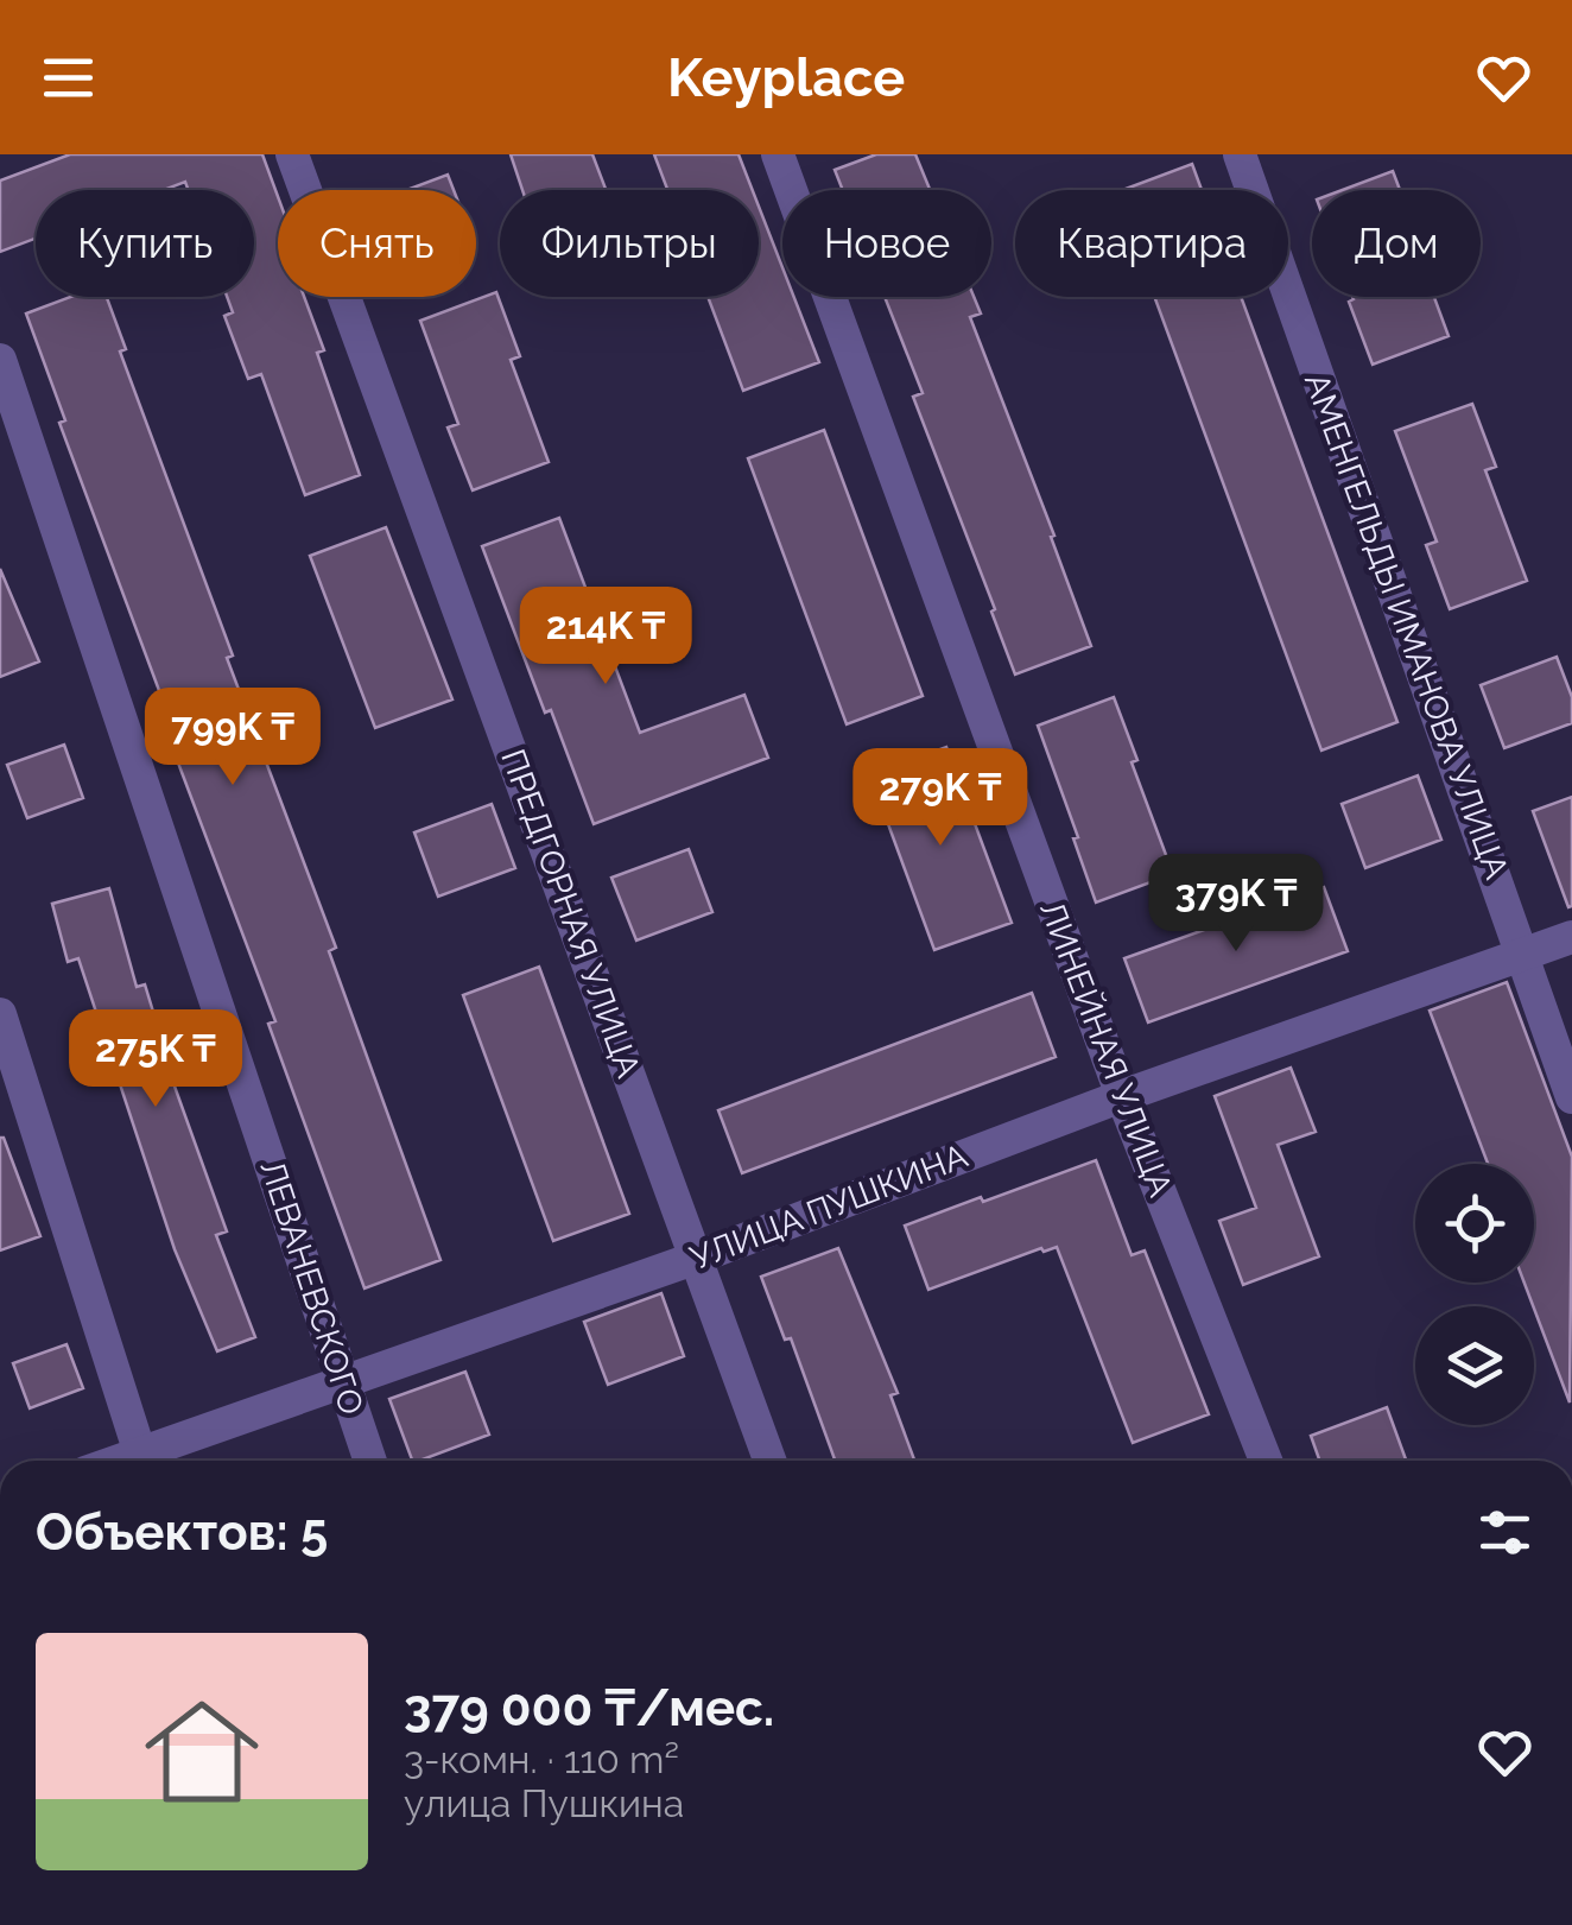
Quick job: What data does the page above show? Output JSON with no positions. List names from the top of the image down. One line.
{"streets":{"street":["АМЕНГЕЛЬДЫ ИМАНОВА УЛИЦА","ПРЕДГОРНАЯ УЛИЦА","ЛИНЕЙНАЯ УЛИЦА","УЛИЦА ПУШКИНА","ЛЕВАНЕВСКОГО"]},"crossings":[["АМЕНГЕЛЬДЫ ИМАНОВА УЛИЦА","УЛИЦА ПУШКИНА"],["ПРЕДГОРНАЯ УЛИЦА","УЛИЦА ПУШКИНА"],["ЛИНЕЙНАЯ УЛИЦА","УЛИЦА ПУШКИНА"],["УЛИЦА ПУШКИНА","ЛЕВАНЕВСКОГО"]],"page":{"header":"Keyplace","chip":["Купить","Снять","Фильтры","Новое","Квартира","Дом"],"price":["214K ₸","799K ₸","279K ₸","379K ₸","275K ₸"],"heading":"Объектов: 5","list":[{"name":"379 000 ₸/мес.","note":"3-комн. · 110 m² · улица Пушкина"}]}}
